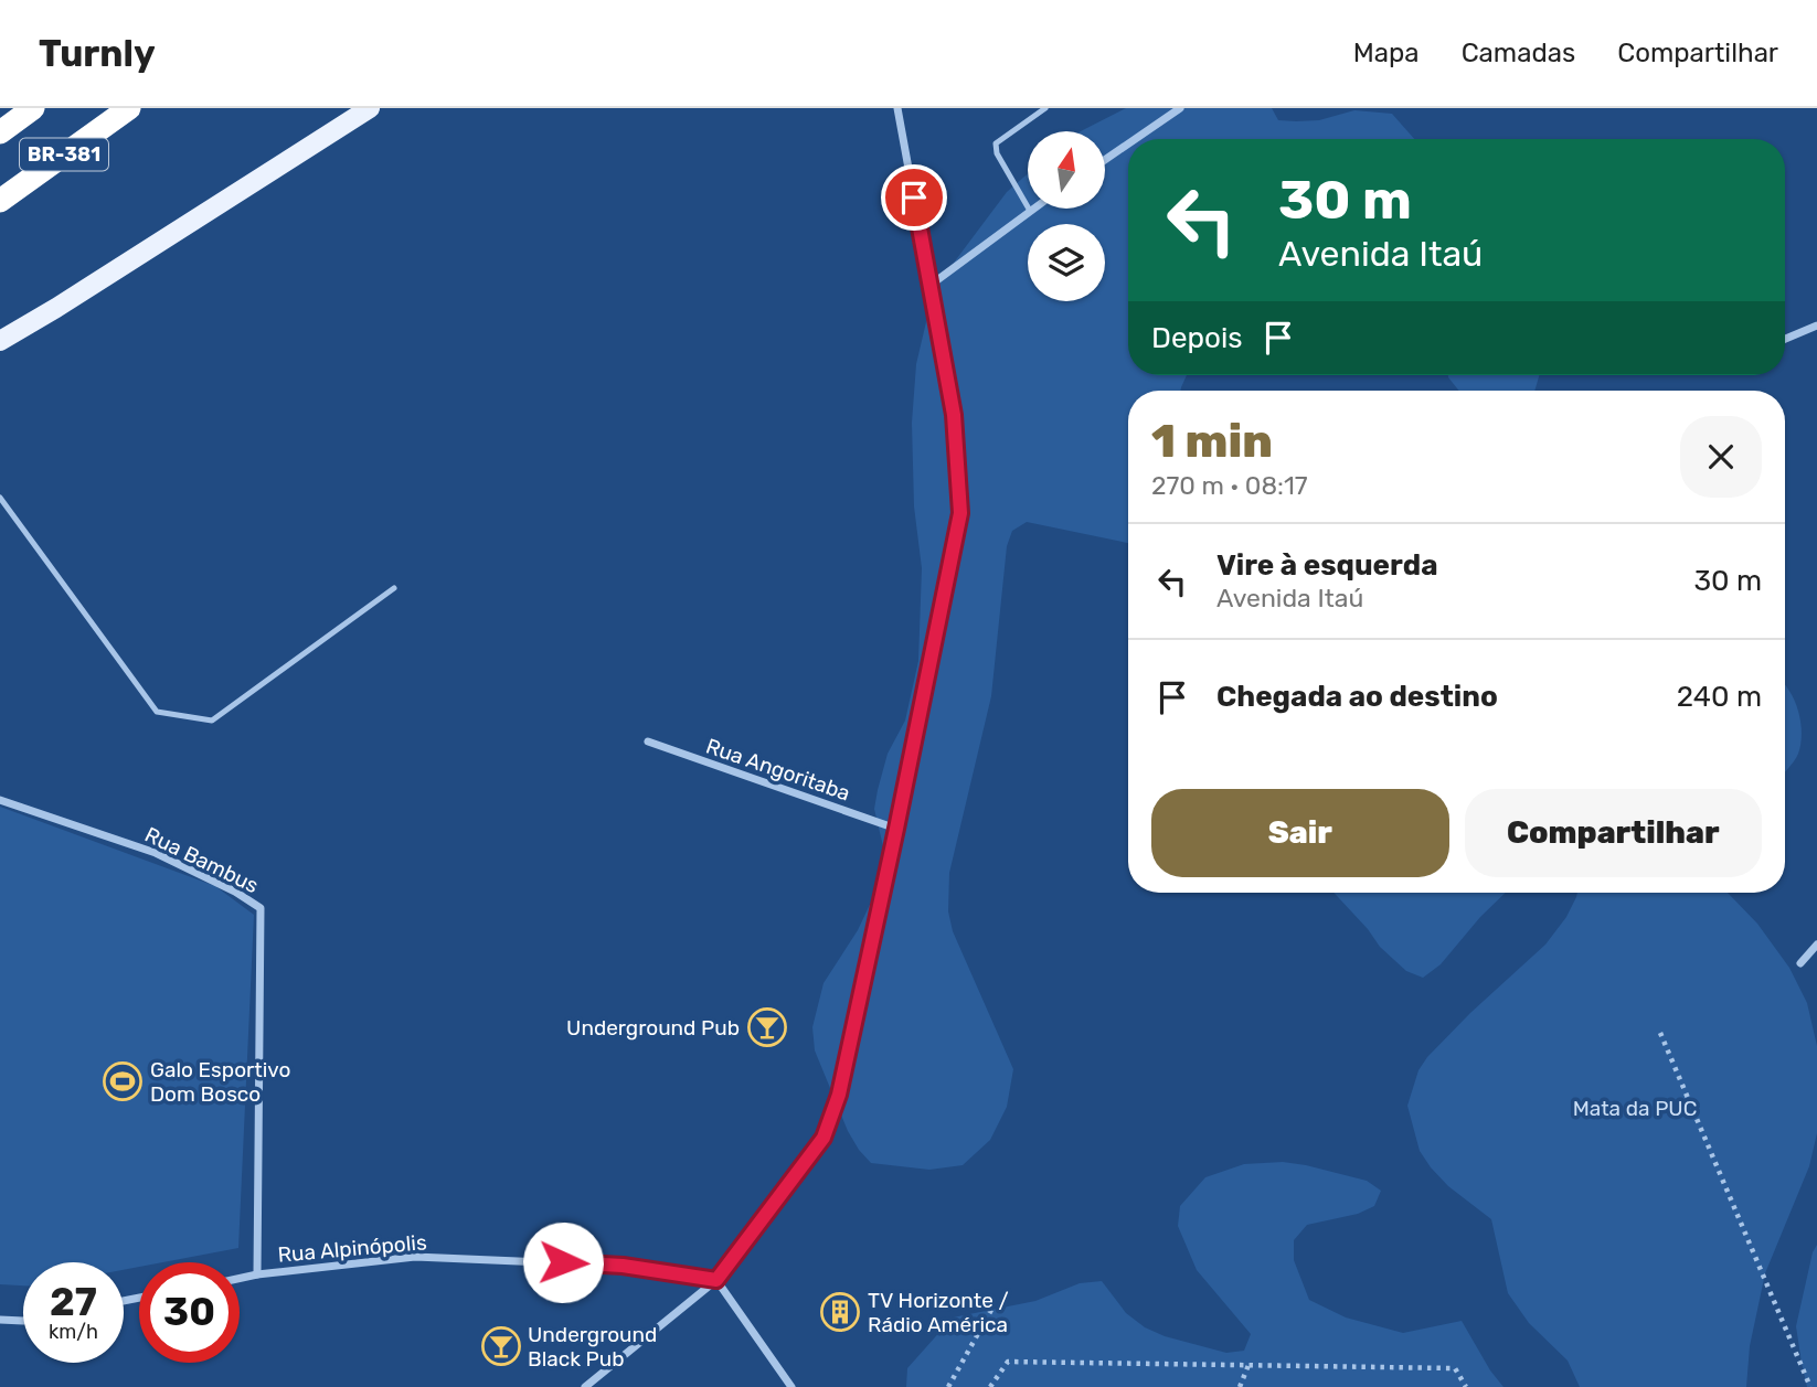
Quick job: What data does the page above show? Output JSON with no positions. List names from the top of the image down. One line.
{"streets":{"highway":["BR-381"],"street":["Rua Angoritaba","Rua Bambus","Rua Alpinópolis"]},"crossings":[["Rua Bambus","Rua Alpinópolis"]],"parks":["Mata da PUC"],"places":{"bar":["Underground Pub","Underground Black Pub"],"sports":["Galo Esportivo Dom Bosco"],"building":["TV Horizonte / Rádio América"]},"north":"top","page":{"header":"Turnly","nav":["Mapa","Camadas","Compartilhar"],"turn":["30 m","Avenida Itaú"],"then":"Depois","heading":["1 min","270 m · 08:17"],"list":[{"name":"Vire à esquerda","note":"Avenida Itaú","value":"30 m"},{"name":"Chegada ao destino","value":"240 m"}],"buttons":["Sair","Compartilhar"],"speed":"27 km/h","limit":"30"}}
